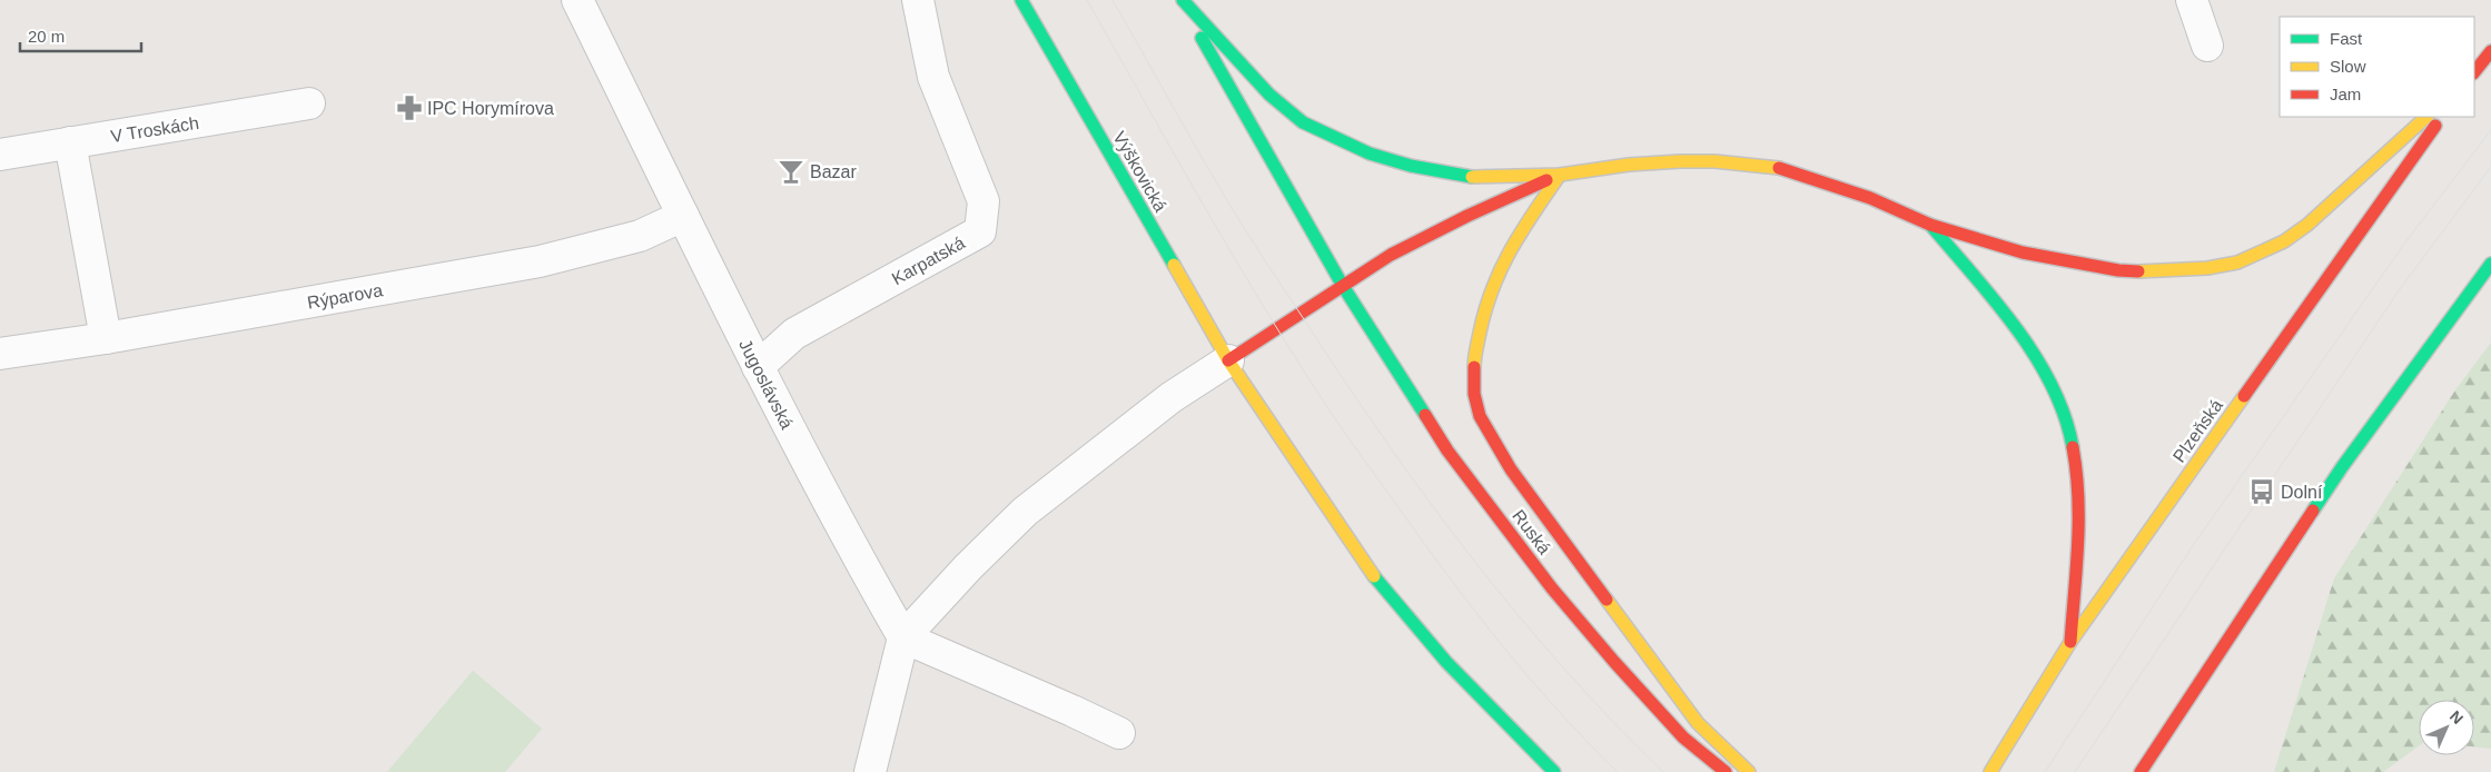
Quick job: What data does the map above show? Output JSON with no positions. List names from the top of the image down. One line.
{"streets":{"main road":["Výškovická","Plzeňská","Ruská"],"street":["V Troskách","Karpatská","Rýparova","Jugoslávská"]},"crossings":[["Karpatská","Jugoslávská"],["Rýparova","Jugoslávská"]],"places":{"pharmacy":["IPC Horymírova"],"bar":["Bazar"],"bus stop":["Dolní"]},"legend":["Fast","Slow","Jam"],"scale_bar":"20 m","north":"top right"}
